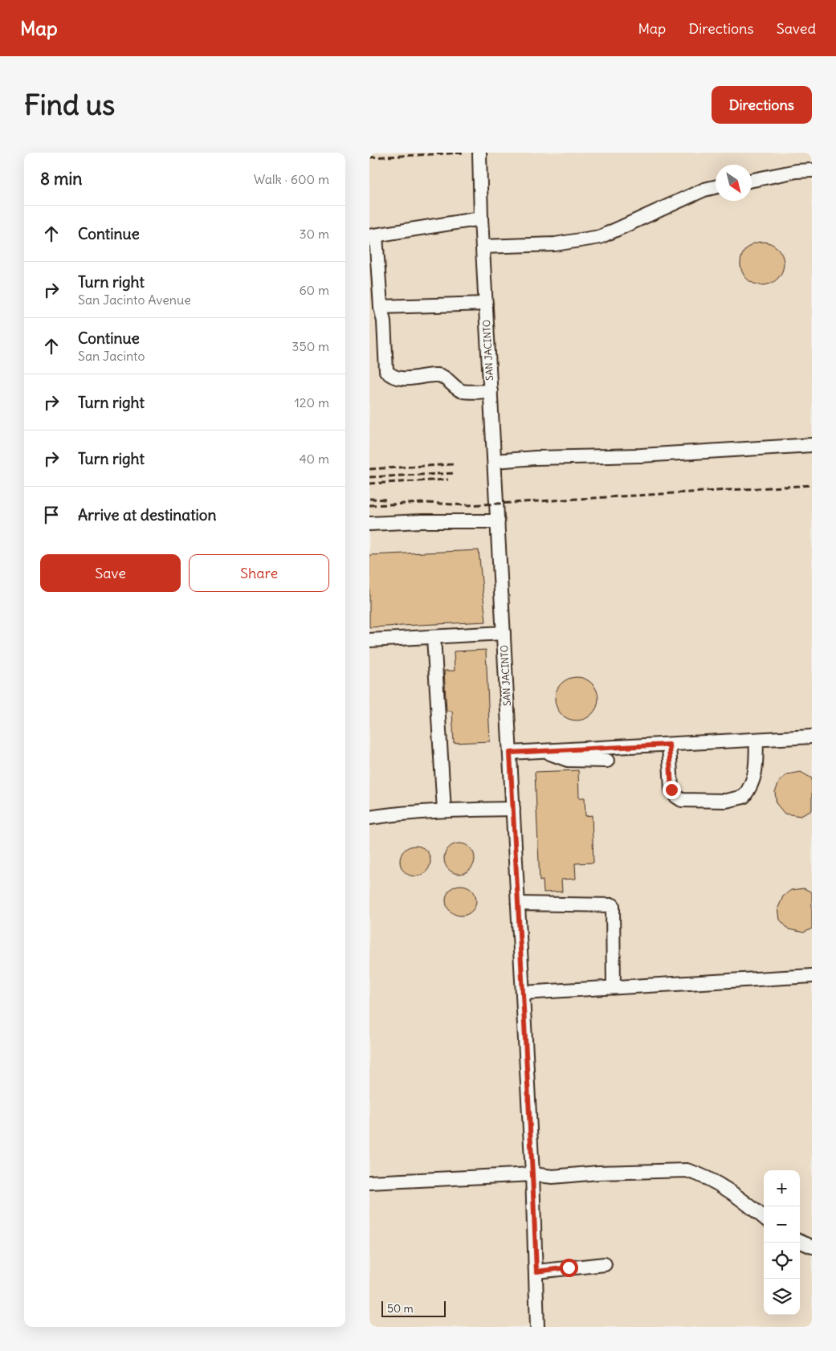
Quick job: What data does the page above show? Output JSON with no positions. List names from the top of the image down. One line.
{"streets":{"street":["SAN JACINTO"]},"scale_bar":"50 m","north":"bottom right","page":{"header":"Map","nav":["Map","Directions","Saved"],"buttons":["Directions",["Save","Share"]],"title":"Find us","heading":["8 min","Walk · 600 m"],"list":[["Continue","30 m"],["Turn right","San Jacinto Avenue","60 m"],["Continue","San Jacinto","350 m"],["Turn right","120 m"],["Turn right","40 m"],"Arrive at destination"],"map_buttons":["+","−"],"scale":"50 m"}}
